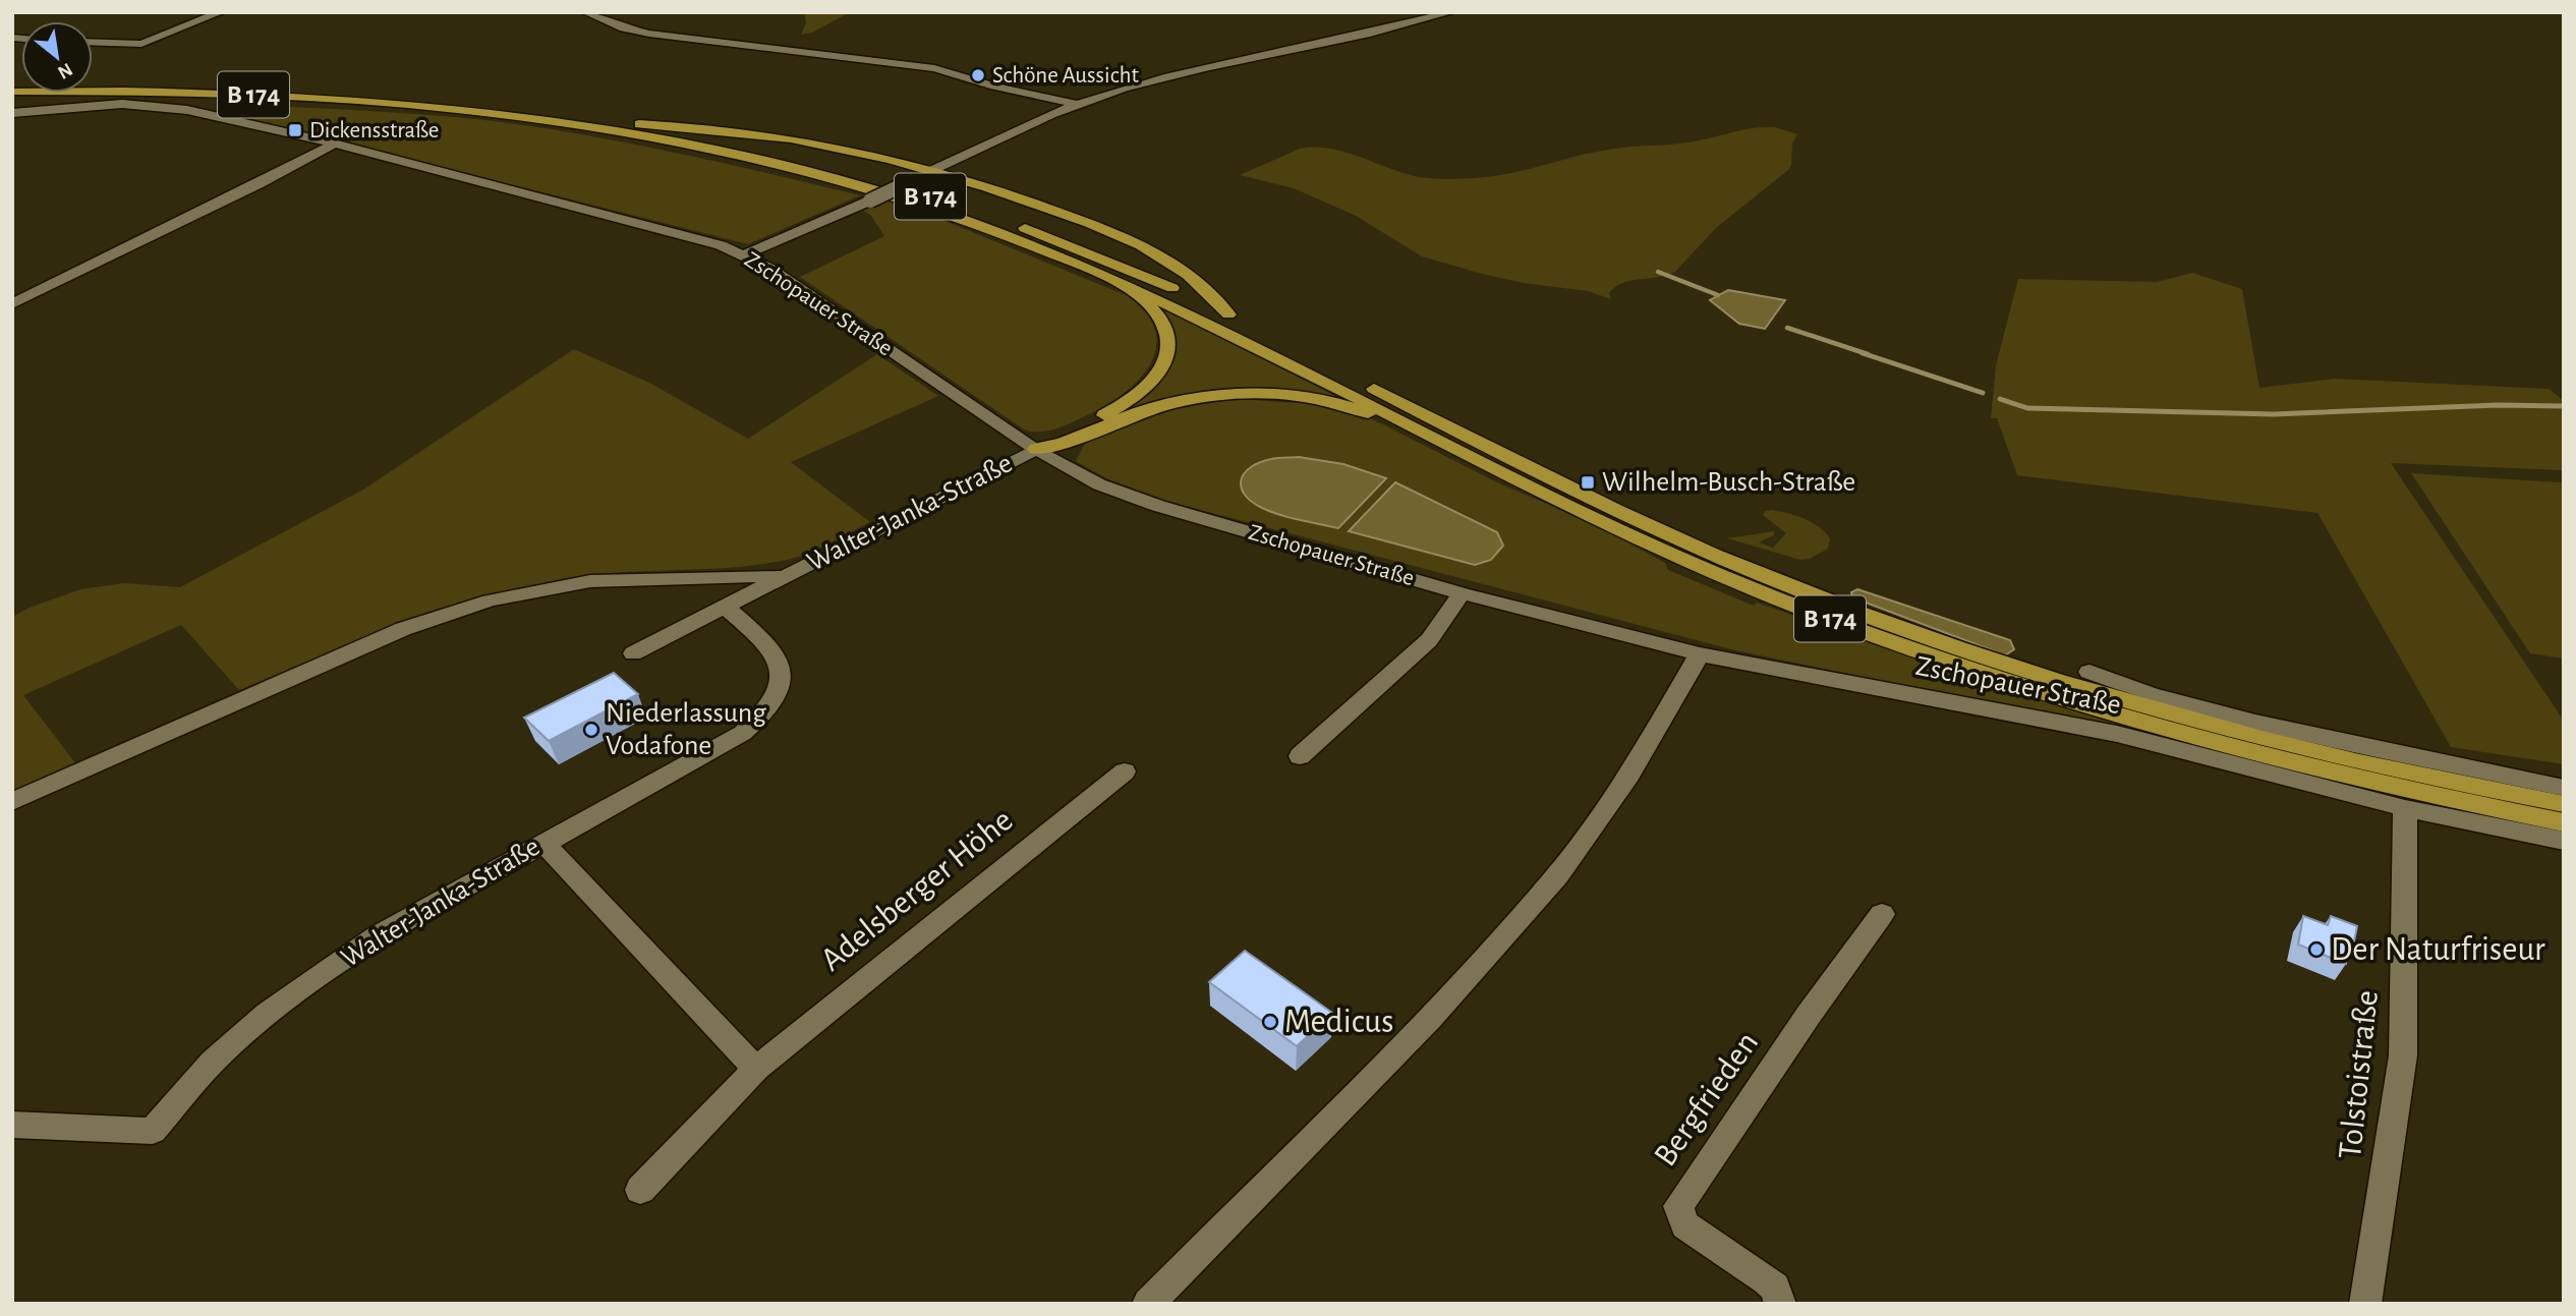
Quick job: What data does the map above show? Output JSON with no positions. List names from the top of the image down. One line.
{"streets":{"highway":["B 174"],"street":["Zschopauer Straße","Walter-Janka-Straße","Adelsberger Höhe","Tolstoistraße","Bergfrieden"]},"crossings":[["Zschopauer Straße","Walter-Janka-Straße"],["Zschopauer Straße","Tolstoistraße"]],"places":{"other":["Schöne Aussicht","Niederlassung Vodafone","Der Naturfriseur","Medicus"],"transit":["Dickensstraße","Wilhelm-Busch-Straße"]},"north":"bottom right"}
